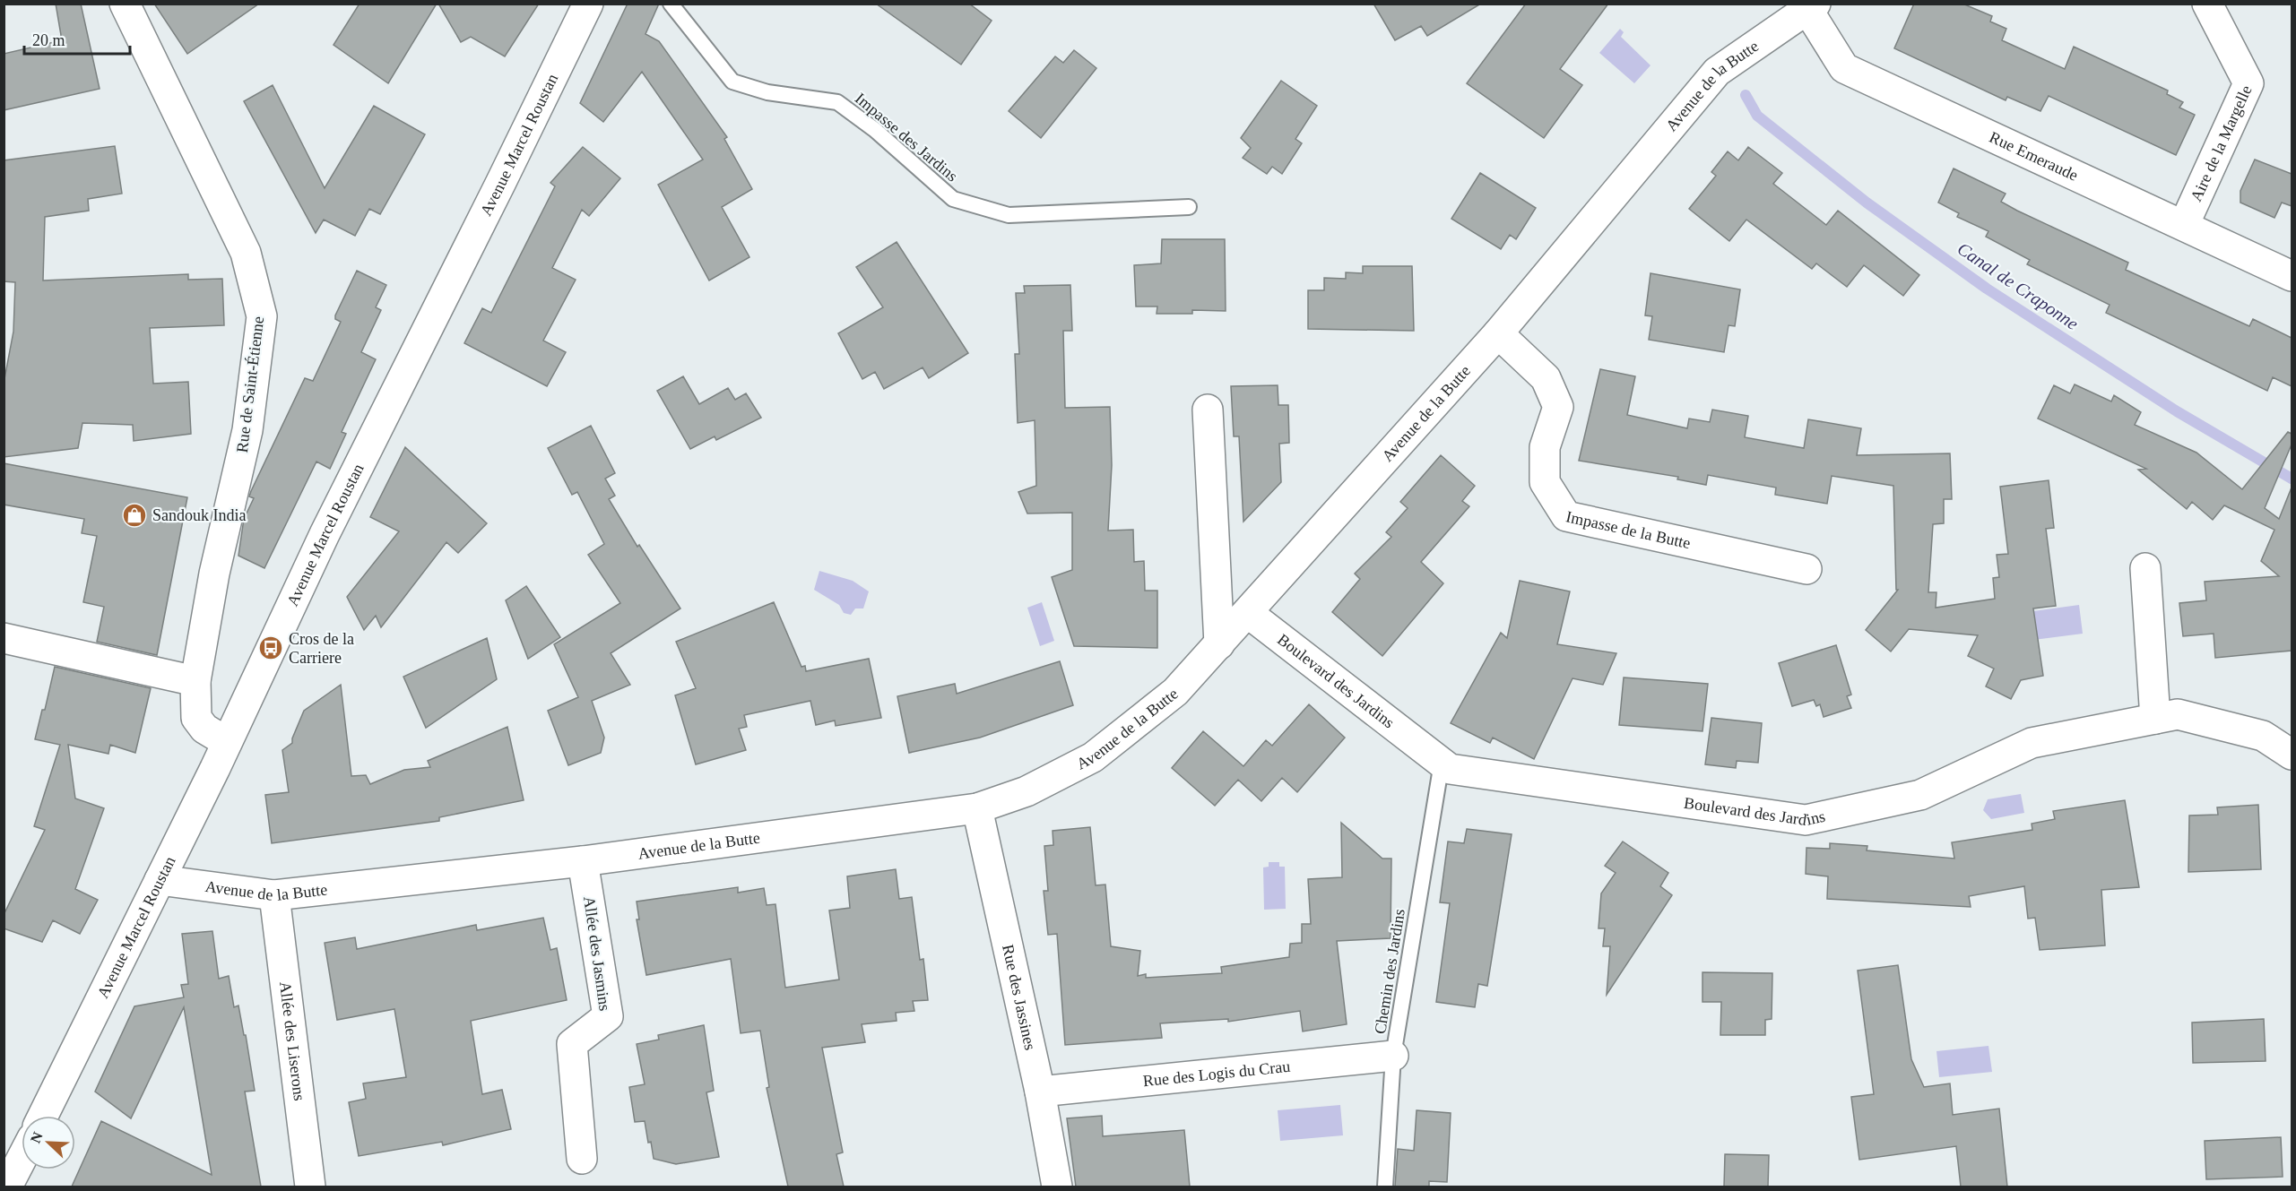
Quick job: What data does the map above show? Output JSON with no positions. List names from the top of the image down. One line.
{"streets":{"street":["Avenue de la Butte","Aire de la Margelle","Avenue Marcel Roustan","Rue Emeraude","Rue de Saint-Étienne","Impasse de la Butte","Boulevard des Jardins","Allée des Jasmins","Rue des Jassines","Allée des Liserons","Rue des Logis du Crau"],"lane":["Impasse des Jardins","Chemin des Jardins"]},"crossings":[["Avenue de la Butte","Avenue Marcel Roustan"],["Avenue de la Butte","Rue Emeraude"],["Avenue de la Butte","Impasse de la Butte"],["Avenue de la Butte","Boulevard des Jardins"],["Avenue de la Butte","Allée des Jasmins"],["Avenue de la Butte","Rue des Jassines"],["Avenue de la Butte","Allée des Liserons"],["Aire de la Margelle","Rue Emeraude"],["Avenue Marcel Roustan","Rue de Saint-Étienne"],["Boulevard des Jardins","Chemin des Jardins"],["Chemin des Jardins","Rue des Logis du Crau"],["Rue des Jassines","Rue des Logis du Crau"]],"water":["Canal de Craponne"],"places":{"shop":["Sandouk India"],"bus stop":["Cros de la Carriere"]},"scale_bar":"20 m","north":"top left"}
